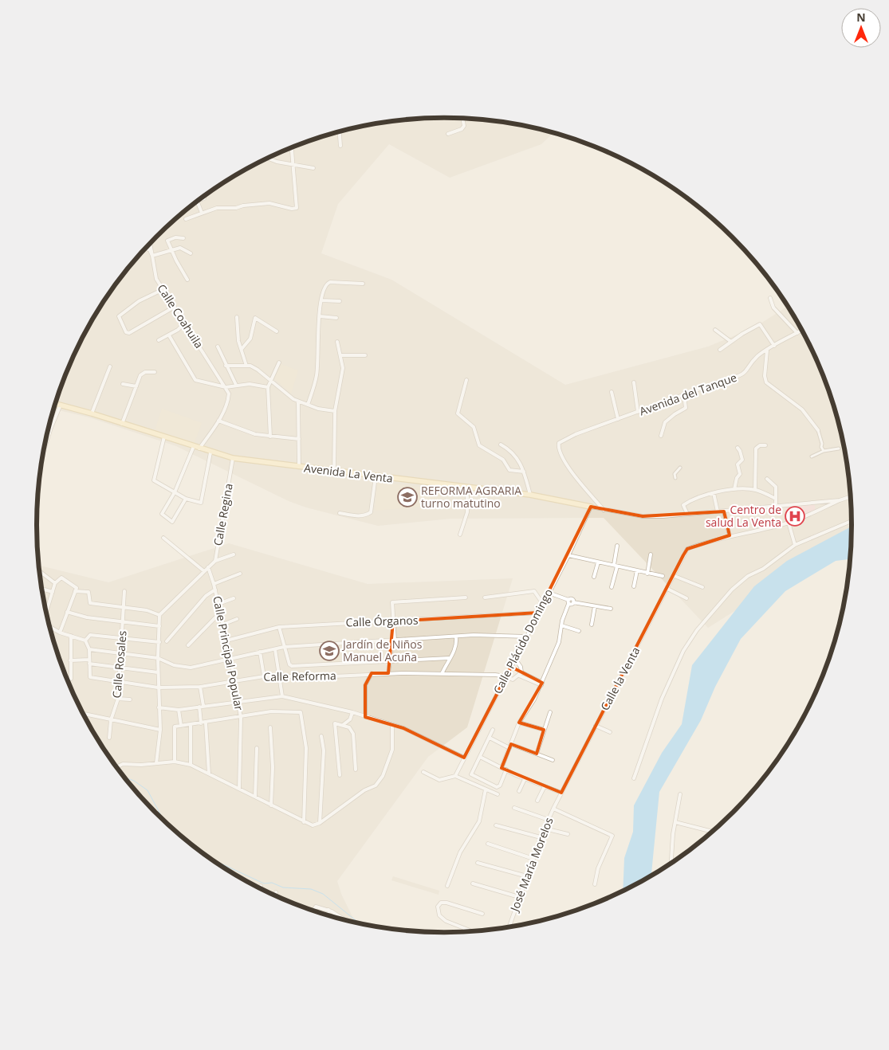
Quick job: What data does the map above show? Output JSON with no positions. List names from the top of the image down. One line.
{"streets":{"main road":["Avenida La Venta"],"street":["Calle Coahuila","Avenida del Tanque","Calle Regina","Calle Órganos","Calle Plácido Domingo","Calle Principal Popular","Calle Rosales","Calle Reforma","Calle la Venta","José María Morelos"]},"crossings":[["Avenida del Tanque","Avenida La Venta"],["Avenida La Venta","Calle Regina"],["Avenida La Venta","Calle Plácido Domingo"],["Calle Regina","Calle Principal Popular"],["Calle Órganos","Calle Plácido Domingo"],["Calle Órganos","Calle Principal Popular"],["Calle Plácido Domingo","Calle Reforma"],["Calle Principal Popular","Calle Reforma"],["Calle Rosales","Calle Reforma"],["Calle la Venta","José María Morelos"]],"places":{"school or university":["REFORMA AGRARIA turno matutino","Jardín de Niños Manuel Acuña"],"hospital":["Centro de salud La Venta"]},"north":"top"}
